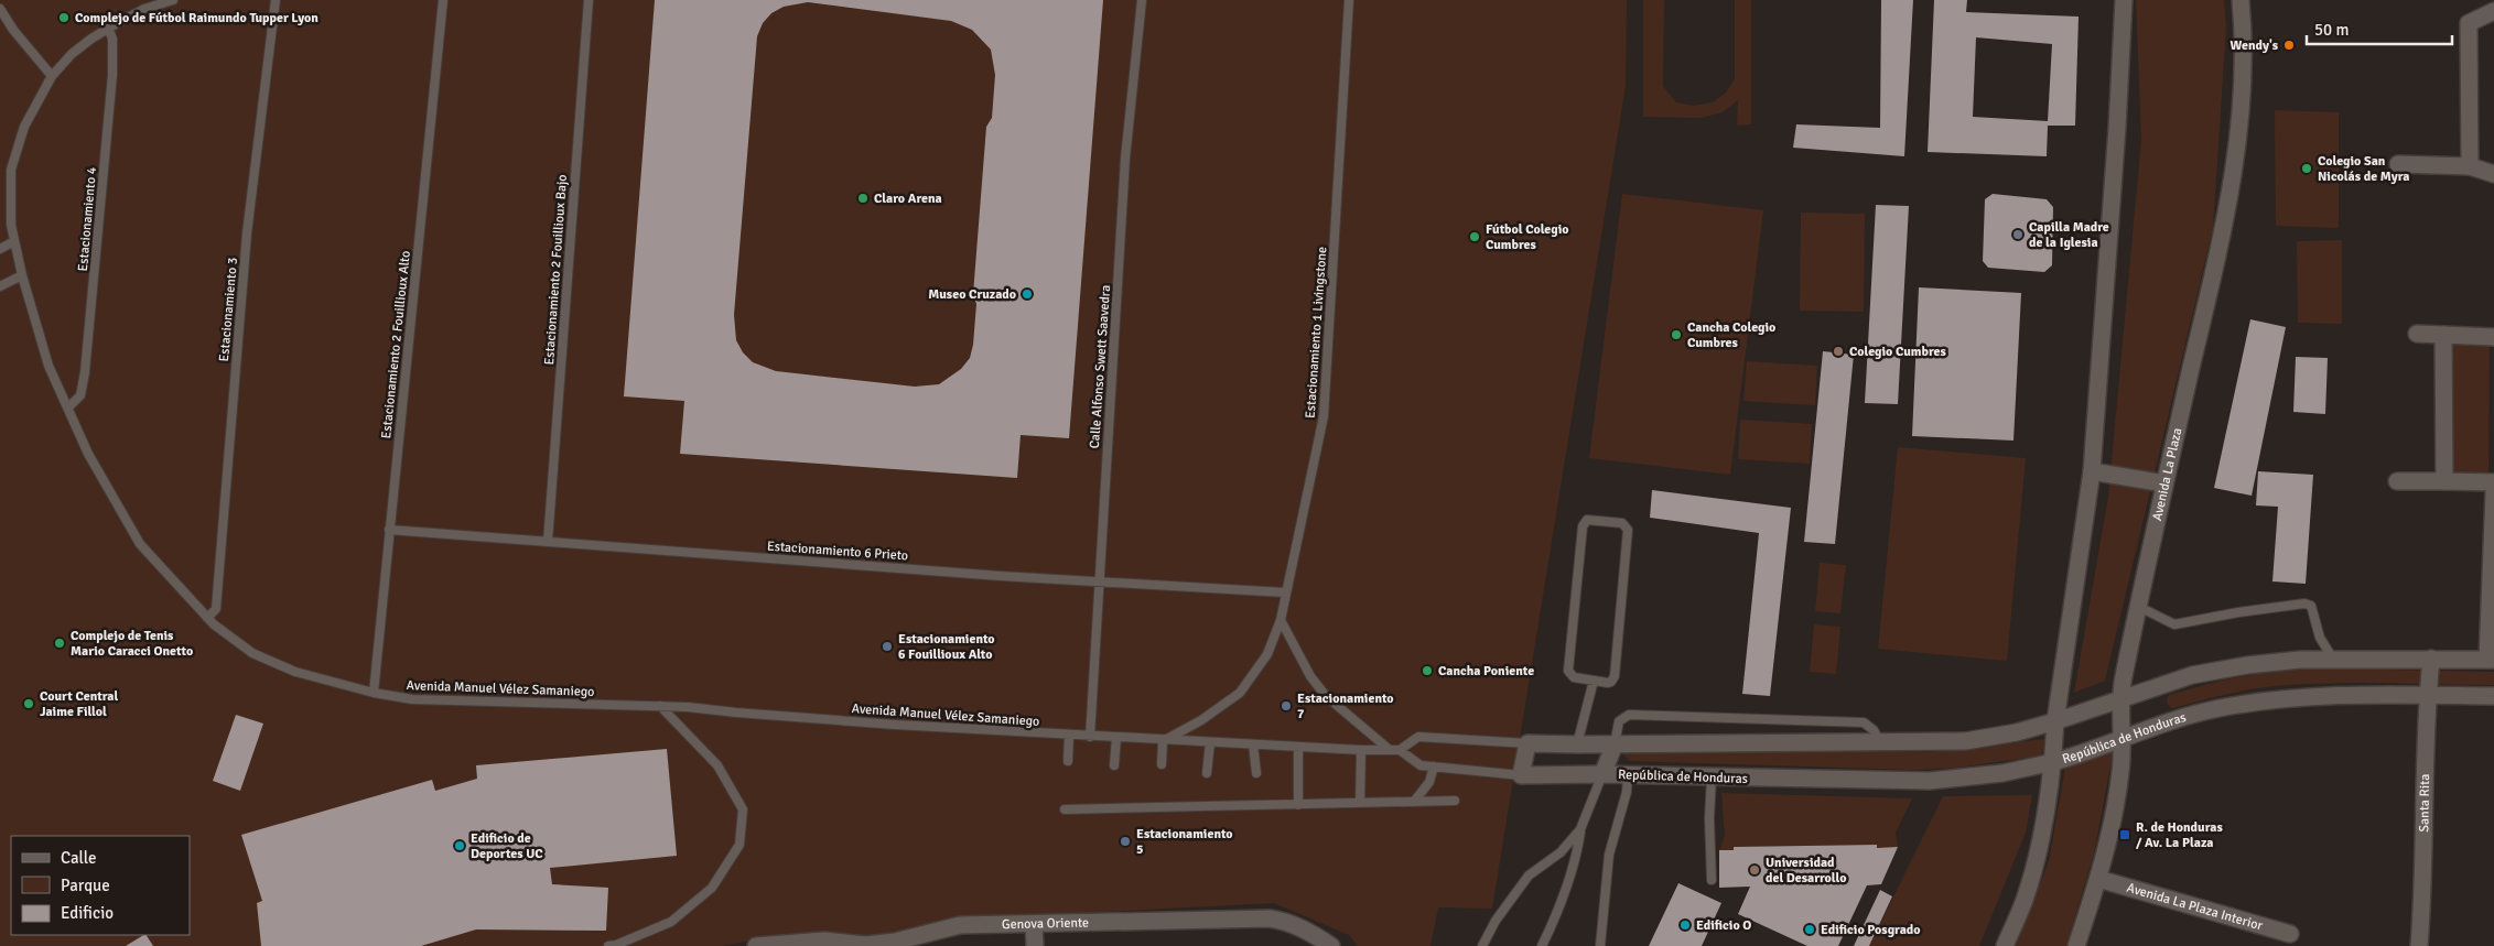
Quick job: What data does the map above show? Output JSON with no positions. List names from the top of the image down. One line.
{"streets":{"street":["Avenida La Plaza","República de Honduras","Santa Rita","Avenida La Plaza Interior","Genova Oriente"],"lane":["Estacionamiento 4","Estacionamiento 2 Fouillioux Bajo","Estacionamiento 3","Estacionamiento 1 Livingstone","Estacionamiento 2 Fouillioux Alto","Calle Alfonso Swett Saavedra","Estacionamiento 6 Prieto","Avenida Manuel Vélez Samaniego"]},"crossings":[["Estacionamiento 4","Avenida Manuel Vélez Samaniego"],["Estacionamiento 2 Fouillioux Bajo","Estacionamiento 6 Prieto"],["Estacionamiento 3","Avenida Manuel Vélez Samaniego"],["Estacionamiento 1 Livingstone","Estacionamiento 6 Prieto"],["Estacionamiento 1 Livingstone","Avenida Manuel Vélez Samaniego"],["Estacionamiento 2 Fouillioux Alto","Estacionamiento 6 Prieto"],["Estacionamiento 2 Fouillioux Alto","Avenida Manuel Vélez Samaniego"],["Calle Alfonso Swett Saavedra","Estacionamiento 6 Prieto"],["Calle Alfonso Swett Saavedra","Avenida Manuel Vélez Samaniego"],["Avenida La Plaza","República de Honduras"],["Avenida La Plaza","Avenida La Plaza Interior"],["República de Honduras","Santa Rita"]],"places":{"other":["Complejo de Fútbol Raimundo Tupper Lyon","Wendy's","Colegio San Nicolás de Myra","Claro Arena","Capilla Madre de la Iglesia","Fútbol Colegio Cumbres","Museo Cruzado","Cancha Colegio Cumbres","Colegio Cumbres","Complejo de Tenis Mario Caracci Onetto","Estacionamiento 6 Fouillioux Alto","Cancha Poniente","Court Central Jaime Fillol","Estacionamiento 7","Estacionamiento 5","Edificio de Deportes UC","Universidad del Desarrollo","Edificio O","Edificio Posgrado"],"transit":["R. de Honduras / Av. La Plaza"]},"legend":["Calle","Parque","Edificio"],"scale_bar":"50 m"}
